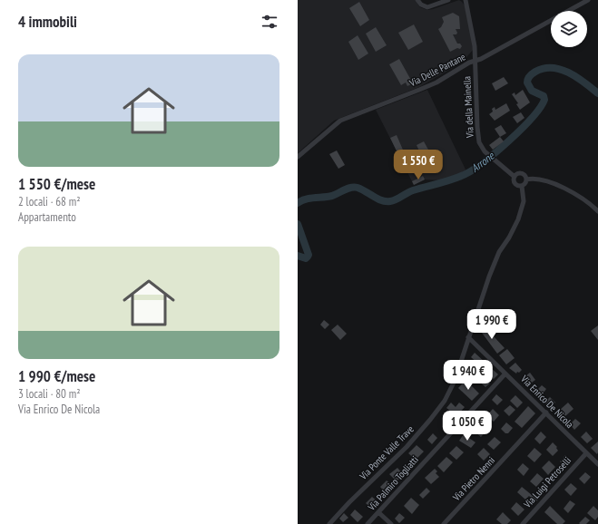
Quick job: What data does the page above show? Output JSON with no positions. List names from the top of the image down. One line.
{"streets":{"street":["Via Delle Pantane","Via della Mainella","Via Enrico De Nicola","Via Ponte Valle Trave","Via Pietro Nenni","Via Luigi Petroselli","Via Palmiro Togliatti"]},"crossings":[["Via Delle Pantane","Via della Mainella"],["Via della Mainella","Via Ponte Valle Trave"],["Via Enrico De Nicola","Via Ponte Valle Trave"],["Via Enrico De Nicola","Via Pietro Nenni"],["Via Enrico De Nicola","Via Luigi Petroselli"],["Via Enrico De Nicola","Via Palmiro Togliatti"]],"water":["Arrone"],"page":{"heading":"4 immobili","list":[{"name":"1 550 €/mese","note":"2 locali · 68 m² · Appartamento"},{"name":"1 990 €/mese","note":"3 locali · 80 m² · Via Enrico De Nicola"}],"price":["1 550 €","1 990 €","1 940 €","1 050 €"]}}
